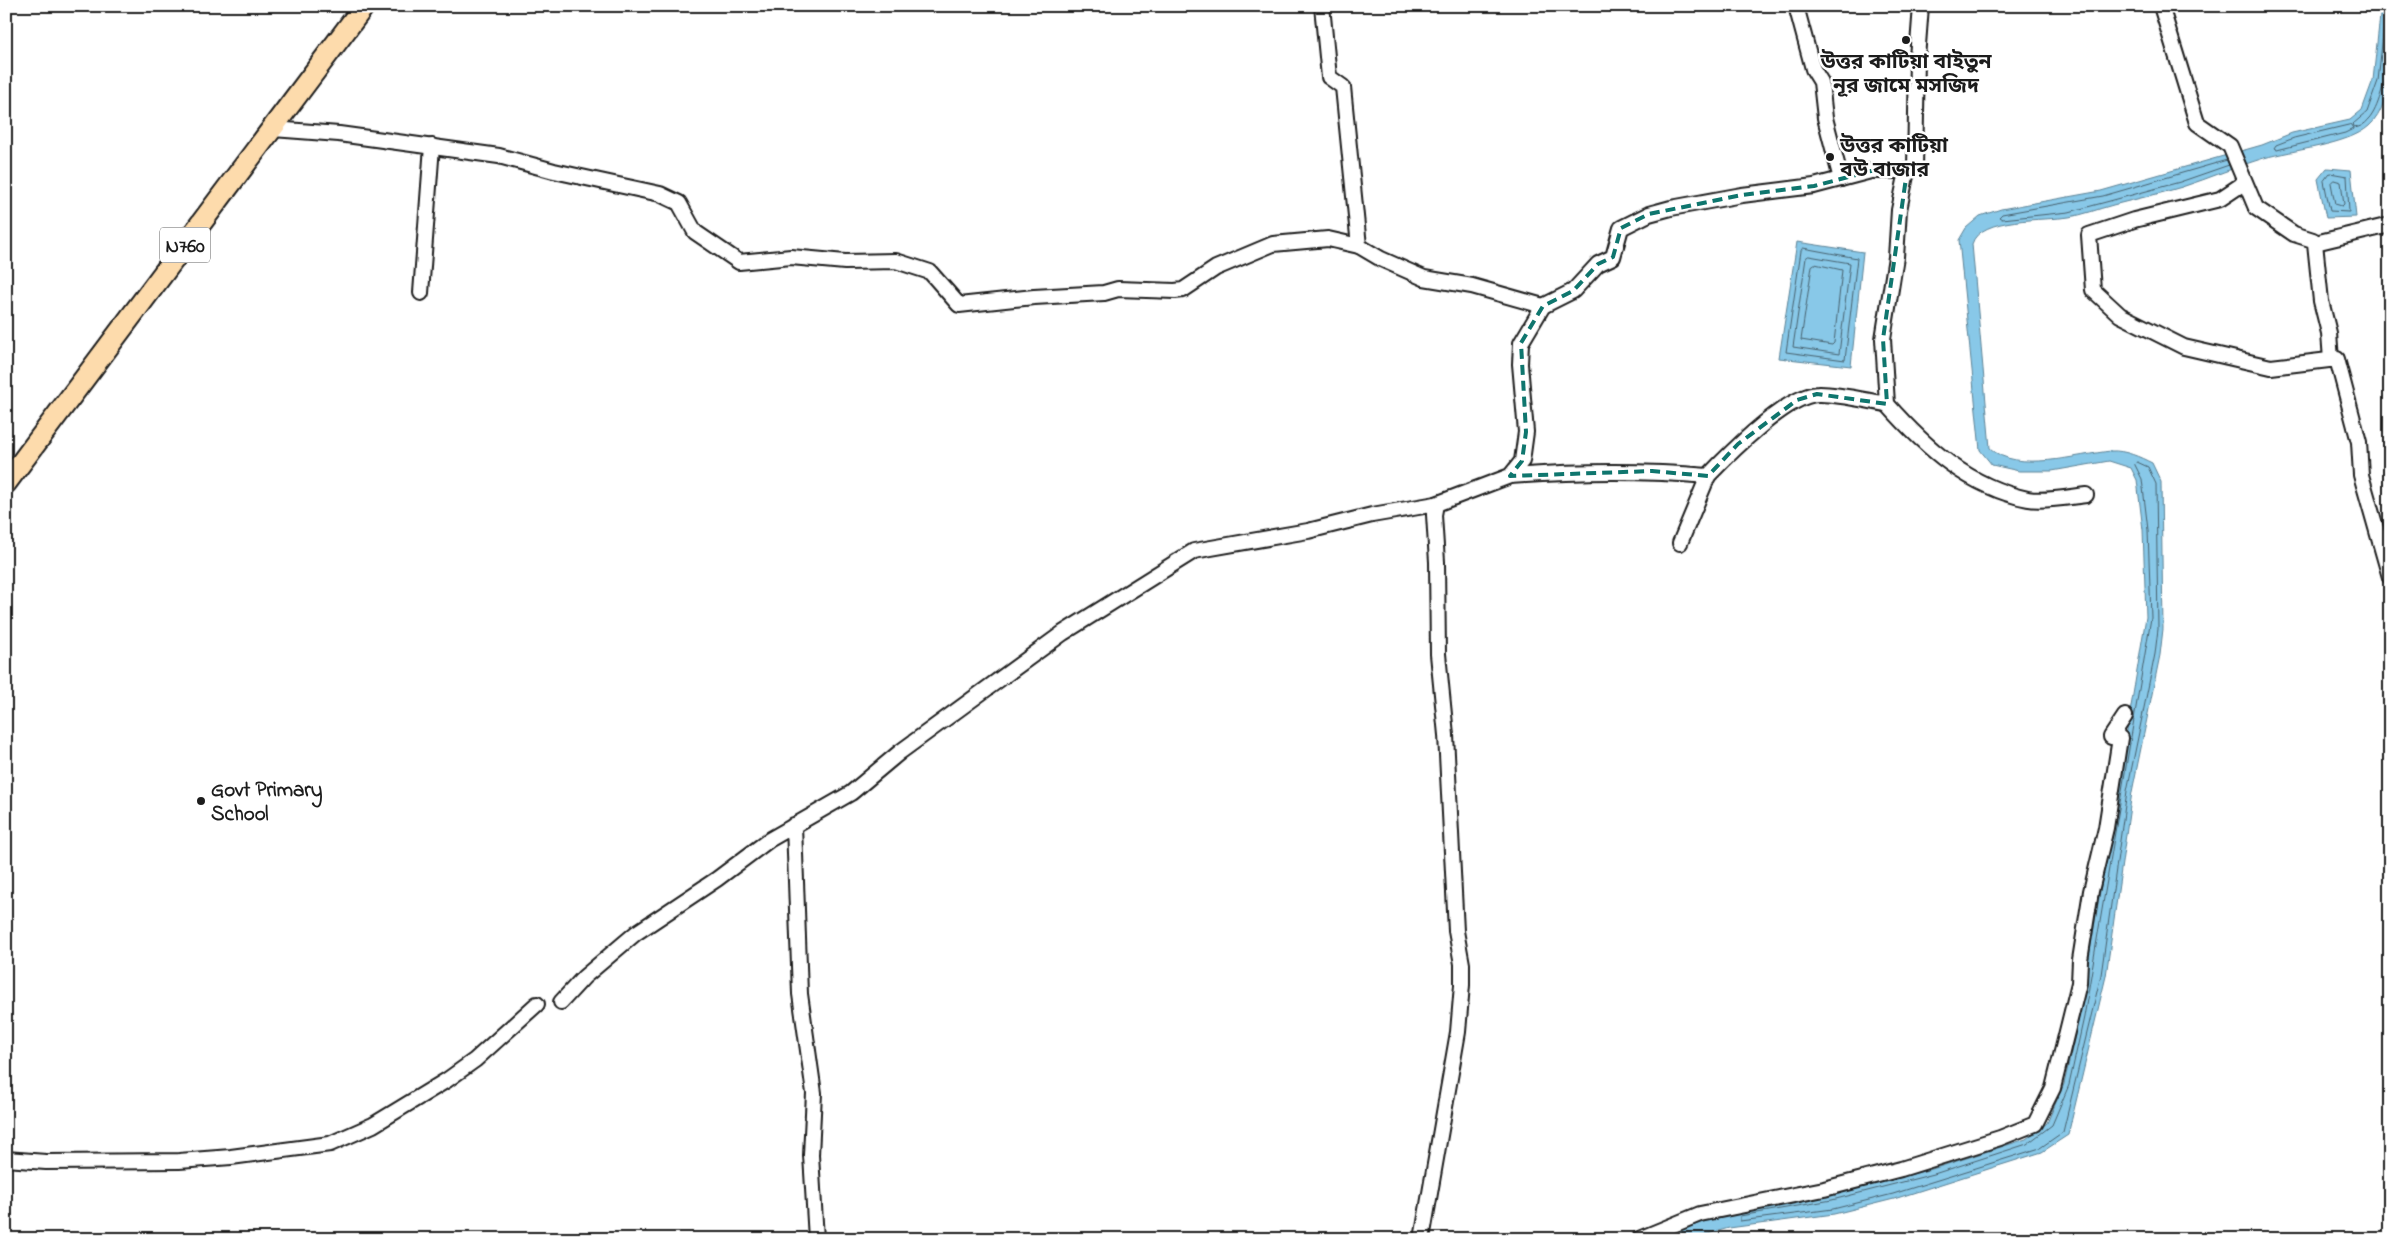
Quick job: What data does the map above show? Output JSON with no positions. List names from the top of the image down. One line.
{"streets":{"highway":["N760"]},"places":["উত্তর কাটিয়া বাইতুন নূর জামে মসজিদ","উত্তর কাটিয়া বউ বাজার","Govt Primary School"]}
